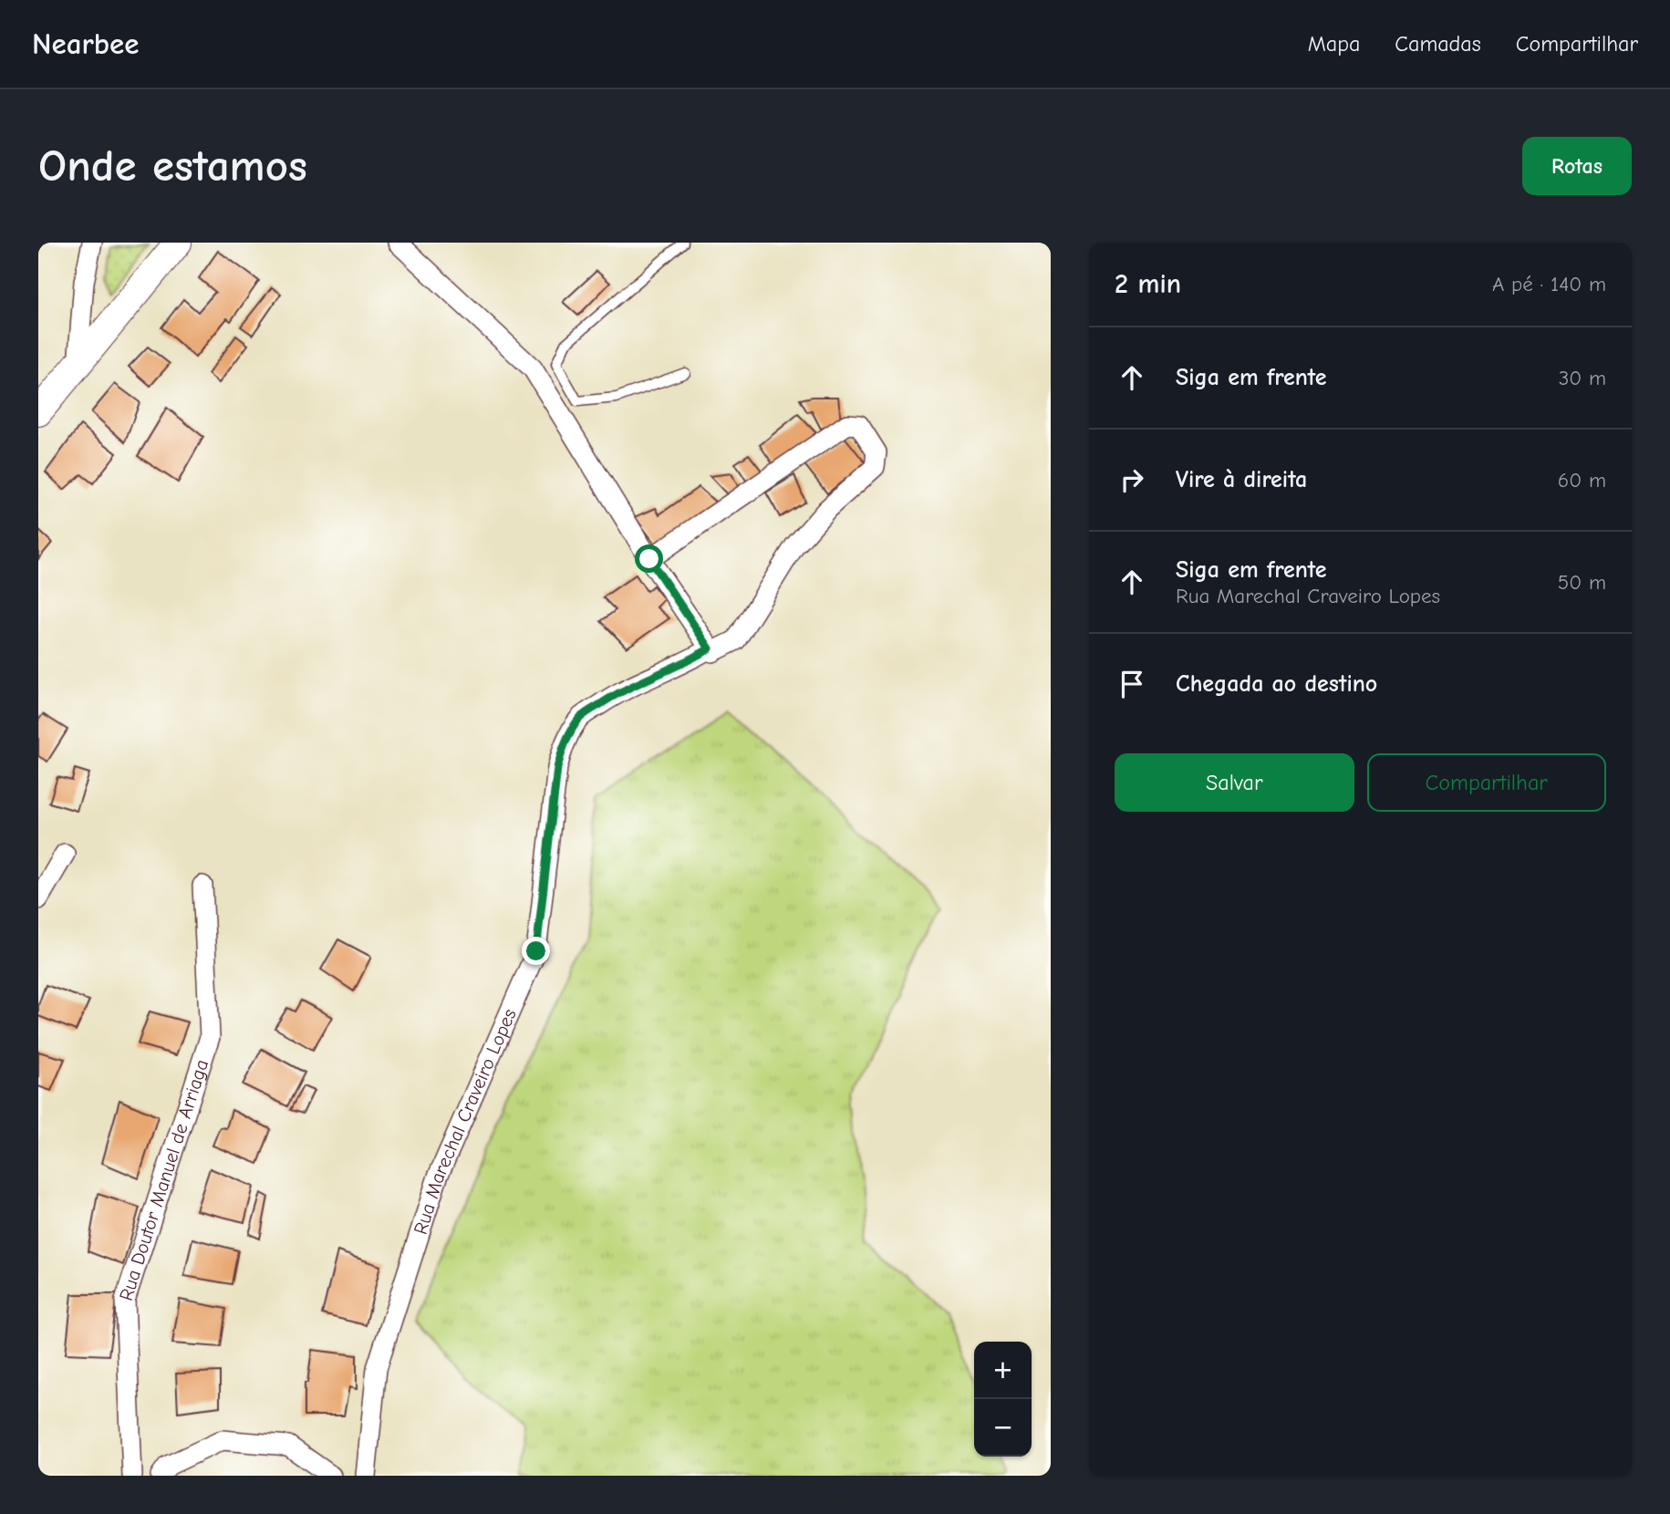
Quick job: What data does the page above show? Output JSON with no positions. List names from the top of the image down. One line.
{"streets":{"street":["Rua Marechal Craveiro Lopes","Rua Doutor Manuel de Arriaga"]},"page":{"header":"Nearbee","nav":["Mapa","Camadas","Compartilhar"],"buttons":["Rotas",["Salvar","Compartilhar"]],"title":"Onde estamos","heading":["2 min","A pé · 140 m"],"list":[["Siga em frente","30 m"],["Vire à direita","60 m"],["Siga em frente","Rua Marechal Craveiro Lopes","50 m"],"Chegada ao destino"],"map_buttons":["+","−"]}}
